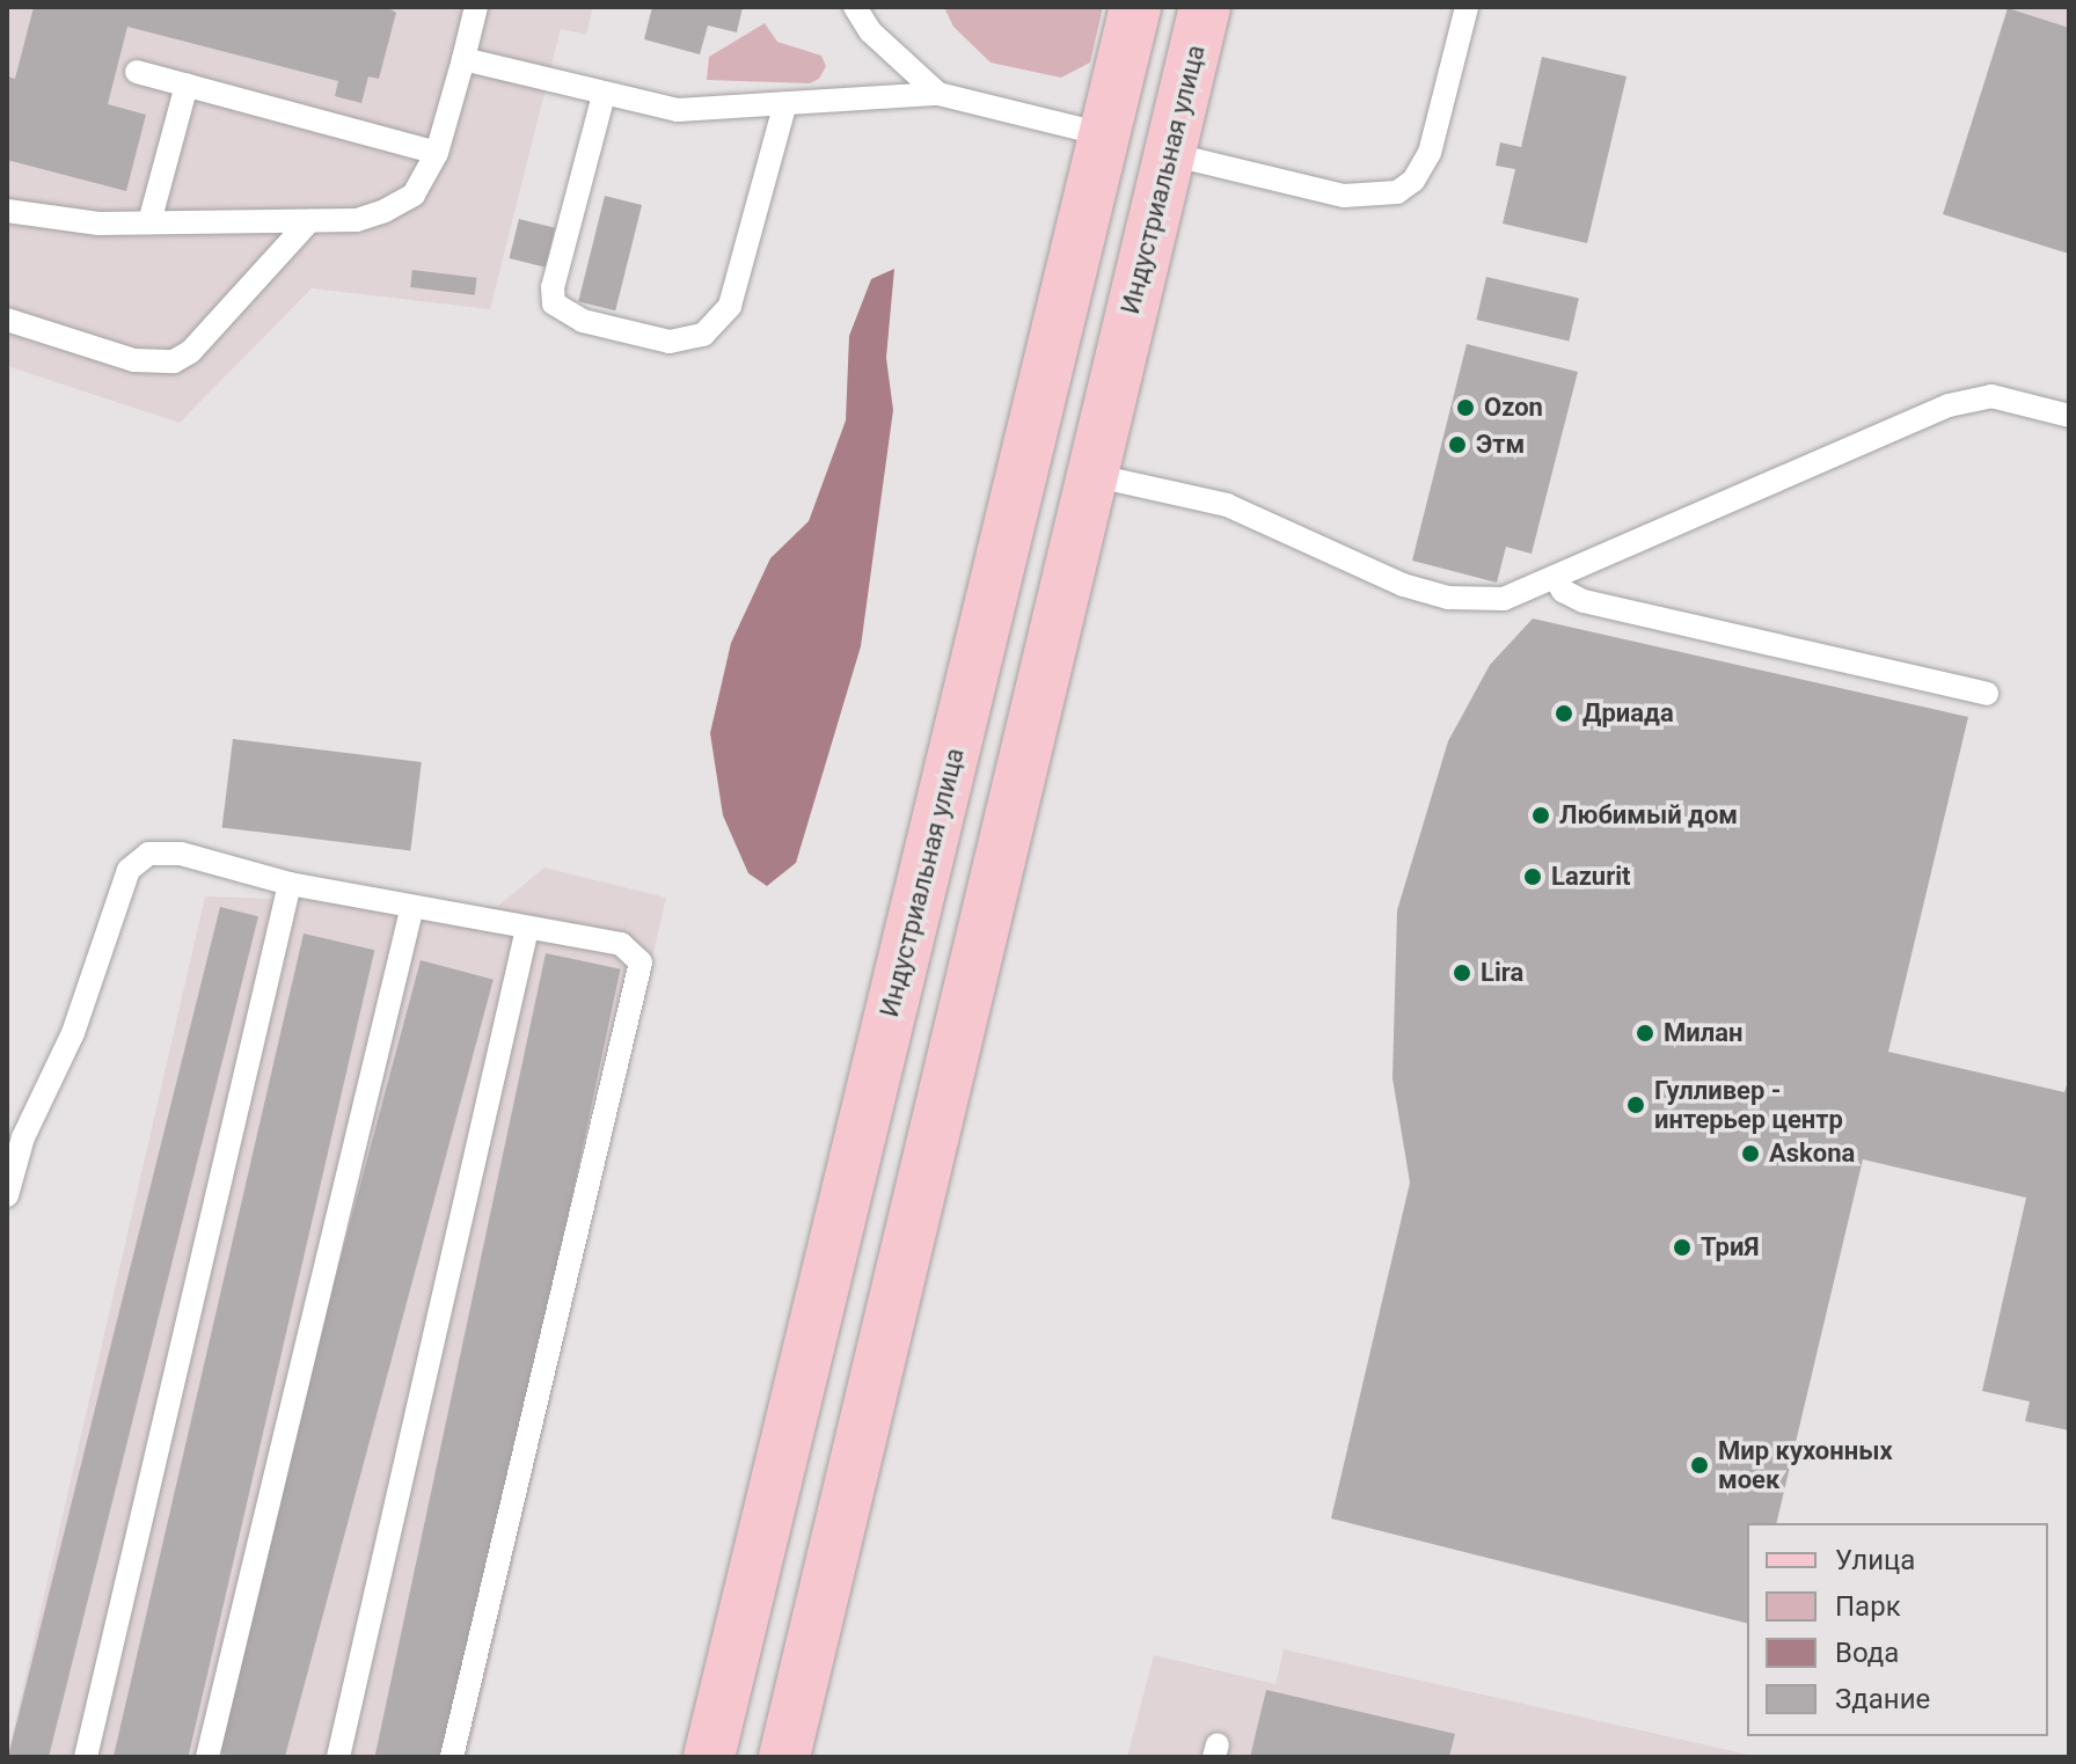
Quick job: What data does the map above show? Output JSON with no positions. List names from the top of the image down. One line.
{"streets":{"main road":["Индустриальная улица"]},"places":["Ozon","Этм","Дриада","Любимый дом","Lazurit","Lira","Милан","Гулливер - интерьер центр","Askona","ТриЯ","Мир кухонных моек"],"legend":["Улица","Парк","Вода","Здание"]}
